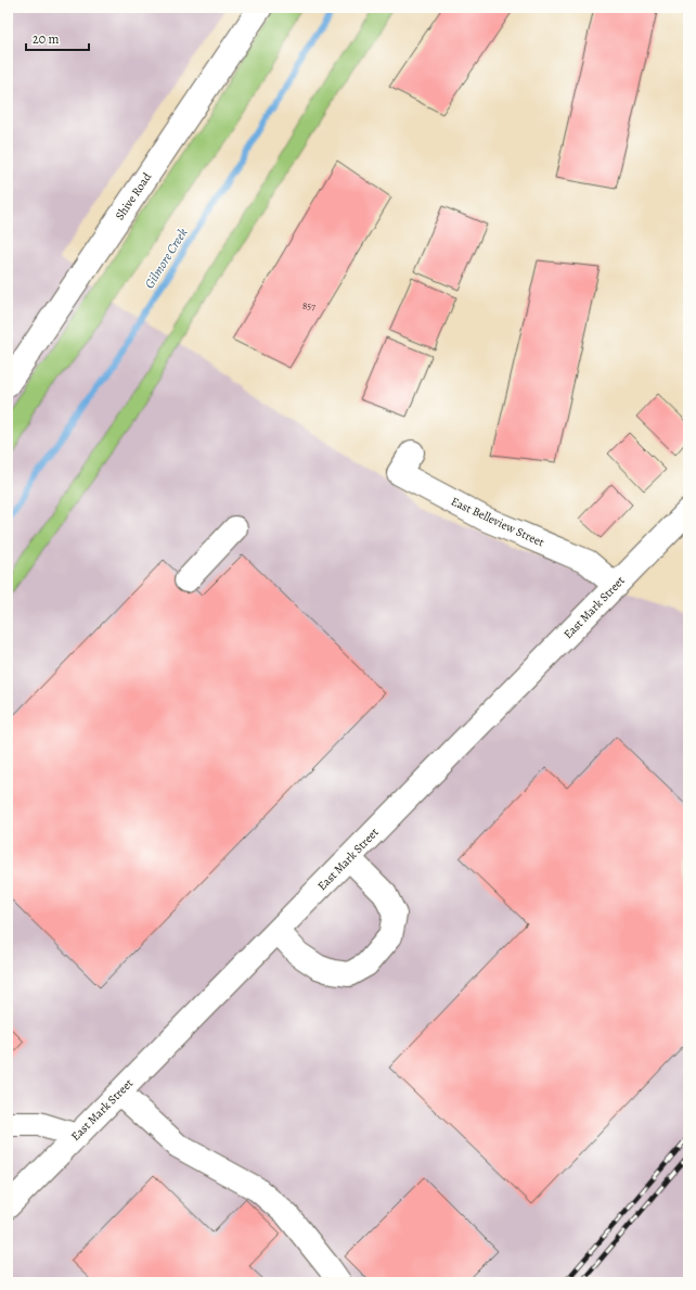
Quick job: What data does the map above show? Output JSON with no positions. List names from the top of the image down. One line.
{"streets":{"street":["Shive Road","East Belleview Street","East Mark Street"]},"crossings":[["East Belleview Street","East Mark Street"]],"water":["Gilmore Creek"],"house_numbers":["857"],"scale_bar":"20 m"}
